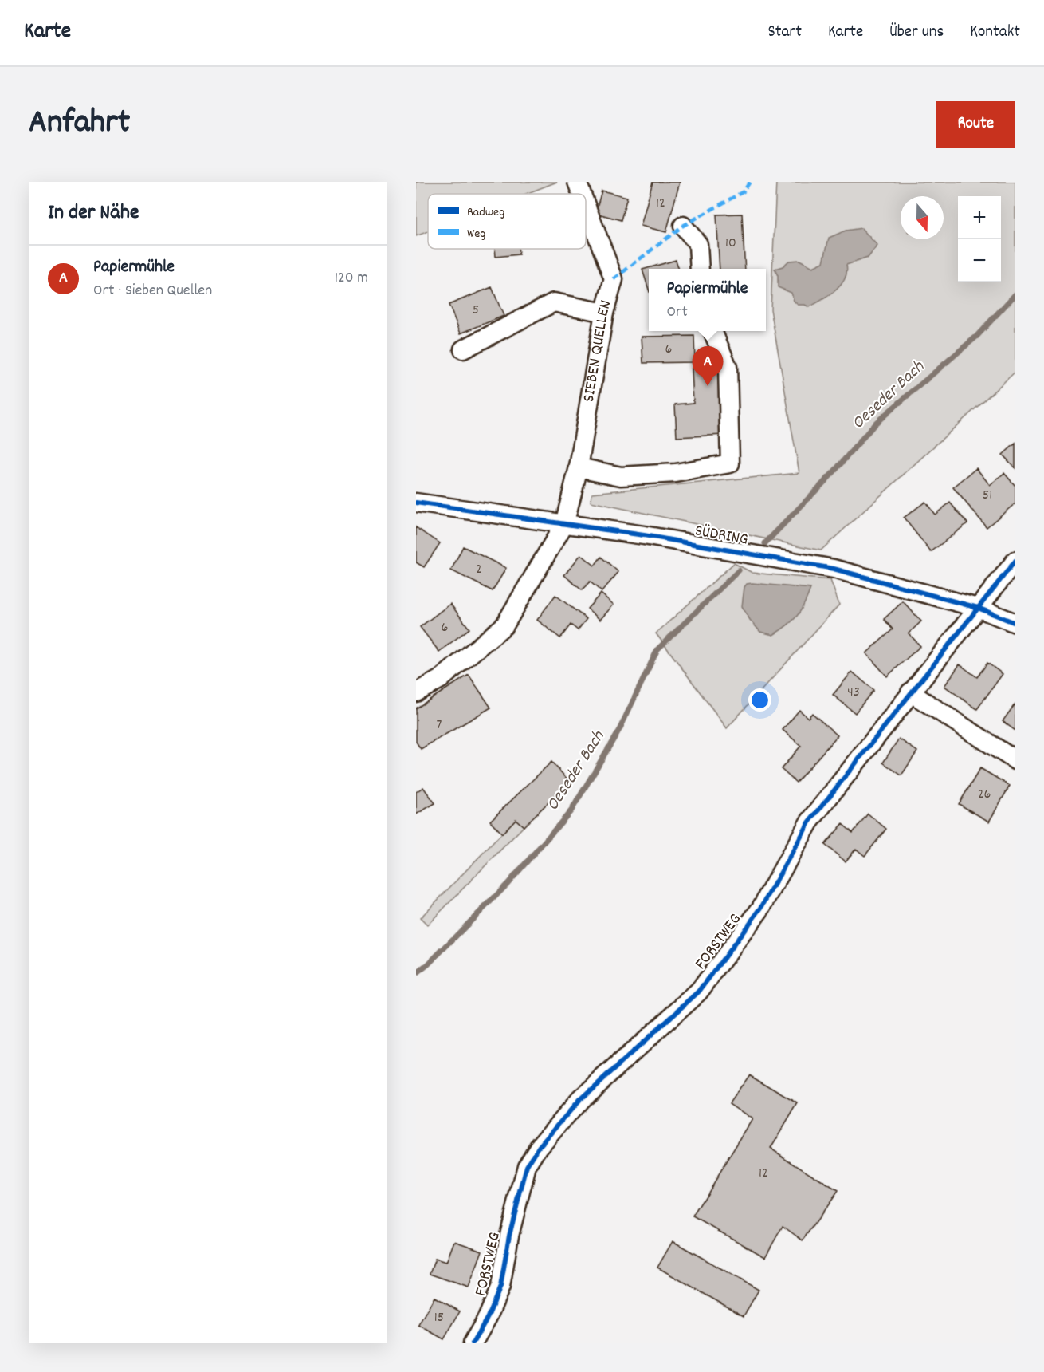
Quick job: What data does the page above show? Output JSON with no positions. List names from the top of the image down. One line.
{"streets":{"street":["SIEBEN QUELLEN","SÜDRING","FORSTWEG"]},"crossings":[["SIEBEN QUELLEN","SÜDRING"],["SÜDRING","FORSTWEG"]],"water":["Oeseder Bach"],"house_numbers":["12","10","5","6","51","2","6","43","7","26","12","15"],"legend":["Radweg","Weg"],"north":"bottom","page":{"header":"Karte","nav":["Start","Karte","Über uns","Kontakt"],"title":"Anfahrt","buttons":"Route","heading":"In der Nähe","map_buttons":["+","−"],"list":[{"mark":"A","name":"Papiermühle","note":"Ort · Sieben Quellen","value":"120 m"}],"popup":["Papiermühle","Ort"],"pins":"A"}}
